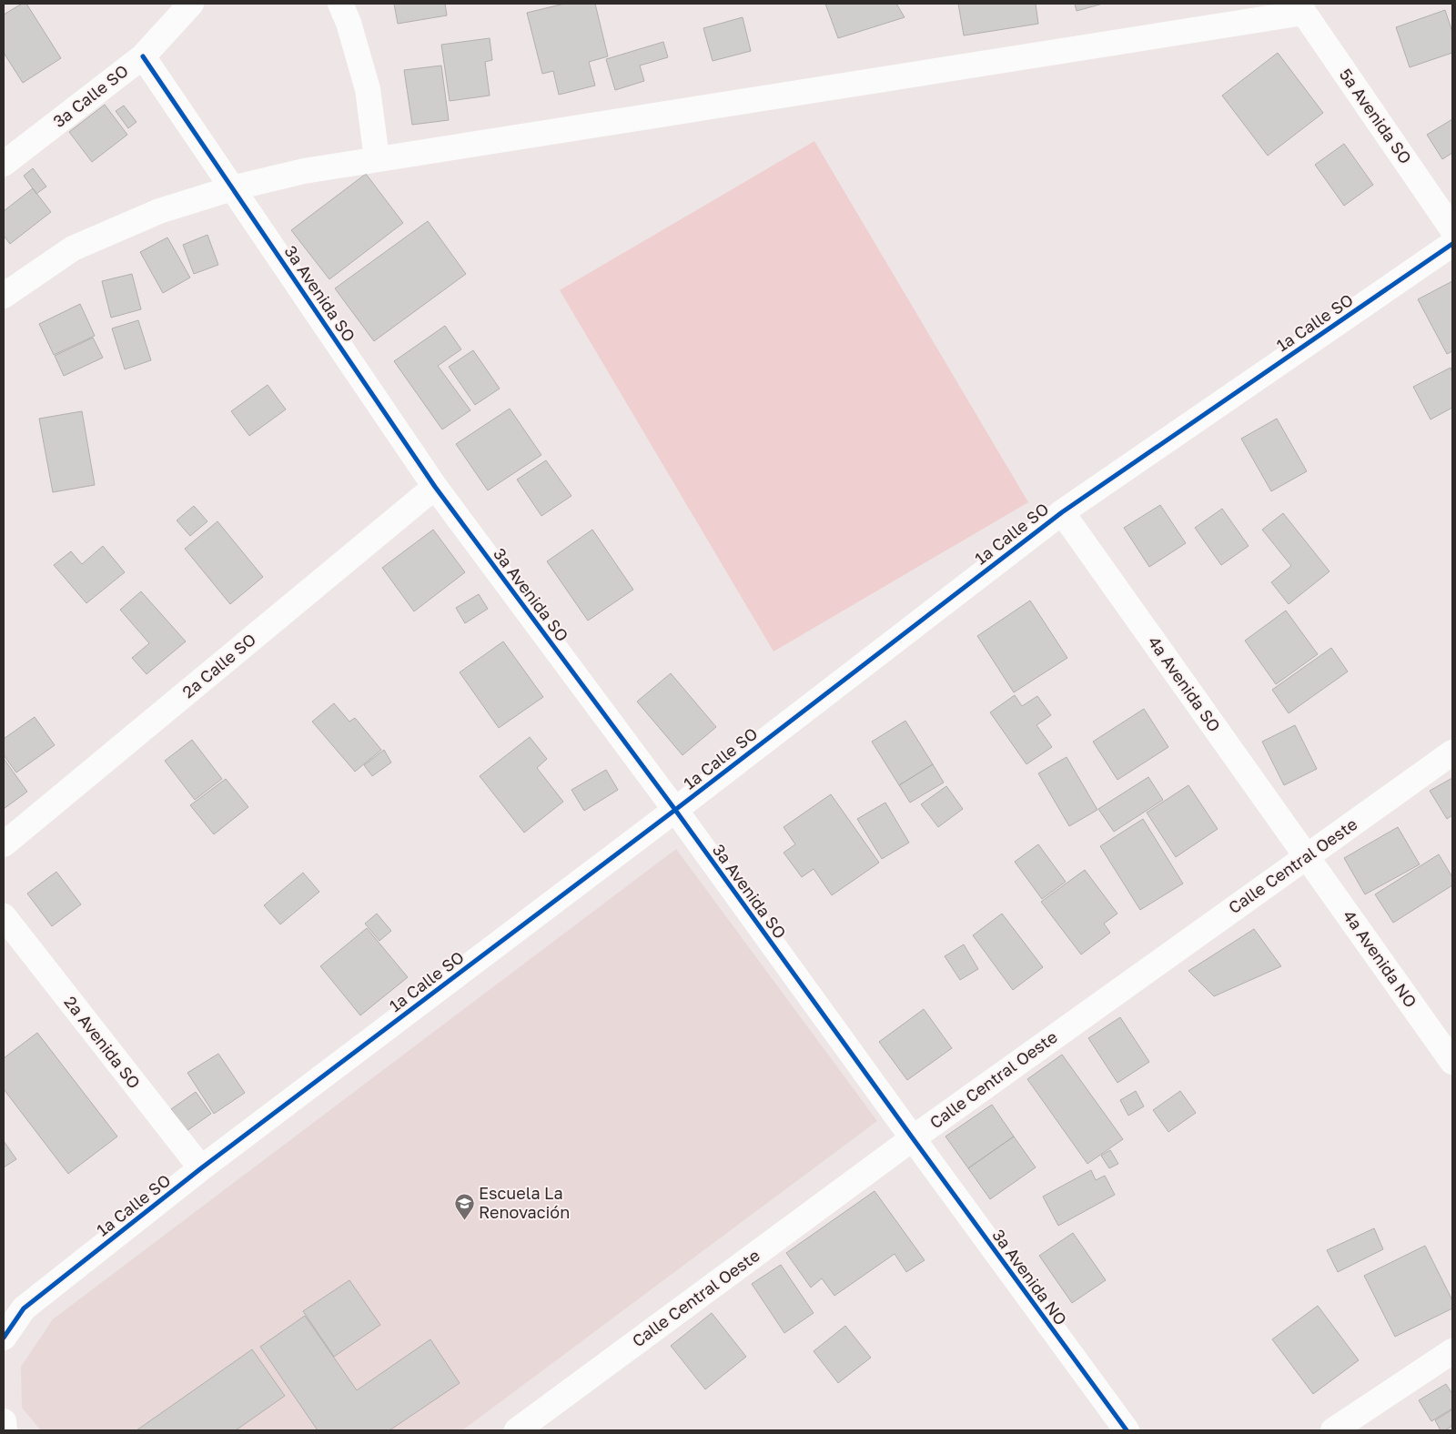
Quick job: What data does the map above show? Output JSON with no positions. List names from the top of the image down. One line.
{"streets":{"street":["3a Calle SO","5a Avenida SO","3a Avenida SO","1a Calle SO","2a Calle SO","4a Avenida SO","Calle Central Oeste","4a Avenida NO","2a Avenida SO","3a Avenida NO"]},"crossings":[["3a Calle SO","3a Avenida SO"],["3a Avenida SO","1a Calle SO"],["3a Avenida SO","2a Calle SO"],["3a Avenida SO","Calle Central Oeste"],["3a Avenida SO","3a Avenida NO"],["1a Calle SO","4a Avenida SO"],["1a Calle SO","2a Avenida SO"],["4a Avenida SO","Calle Central Oeste"],["4a Avenida SO","4a Avenida NO"],["Calle Central Oeste","4a Avenida NO"],["Calle Central Oeste","3a Avenida NO"]],"places":{"school or university":["Escuela La Renovación"]}}
